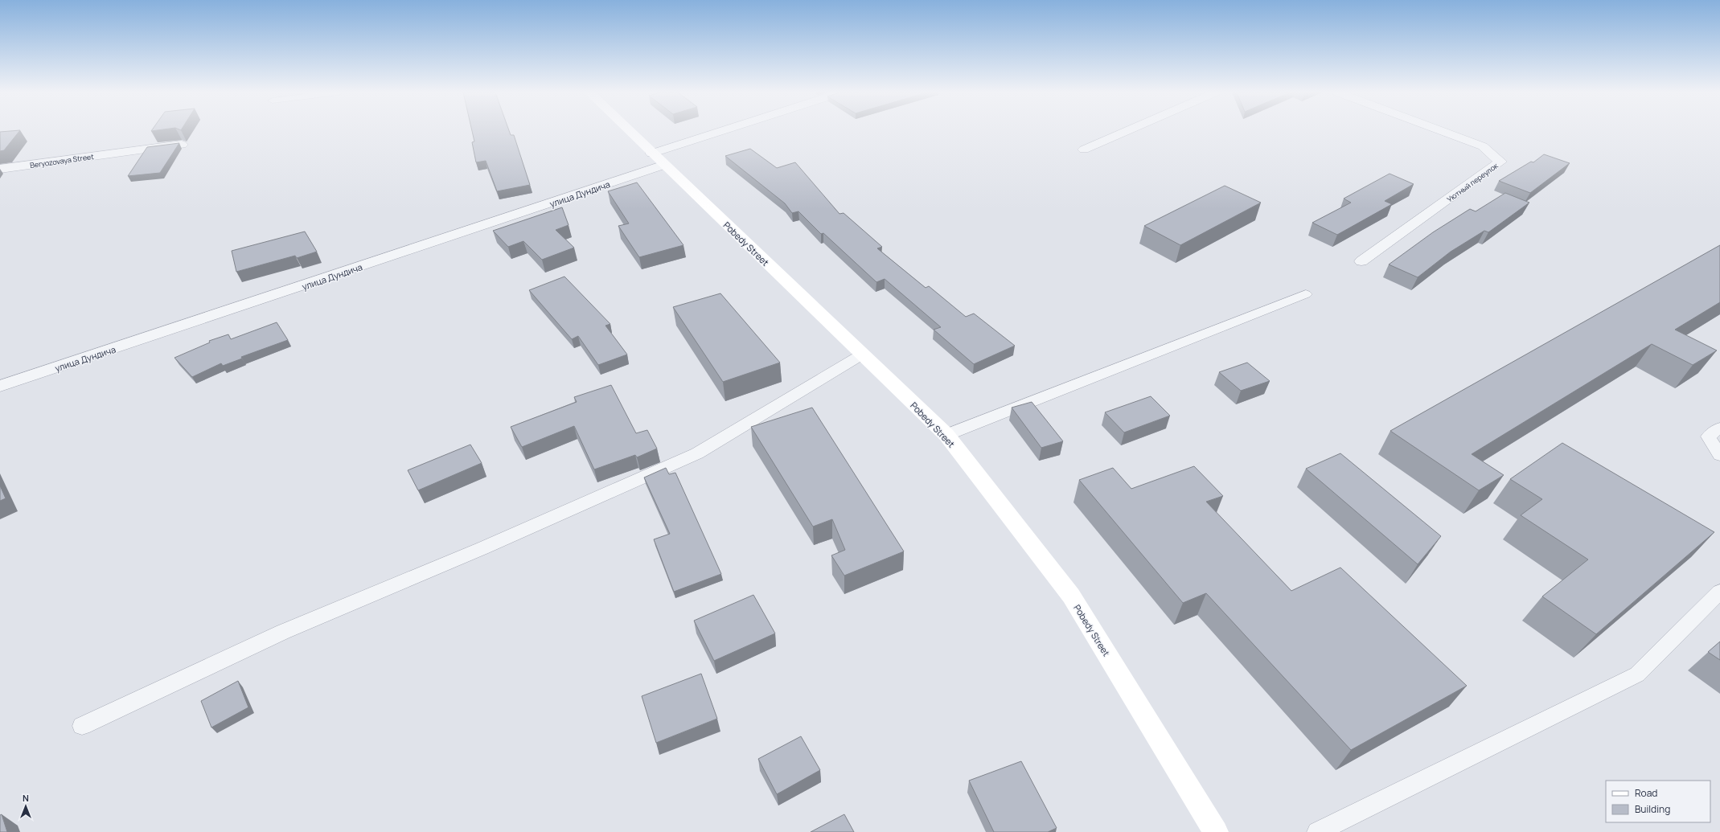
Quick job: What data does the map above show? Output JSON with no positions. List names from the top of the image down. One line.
{"streets":{"street":["Beryozovaya Street","Уютный переулок","улица Дундича","Pobedy Street"]},"crossings":[["улица Дундича","Pobedy Street"]],"legend":["Road","Building"],"north":"top"}
